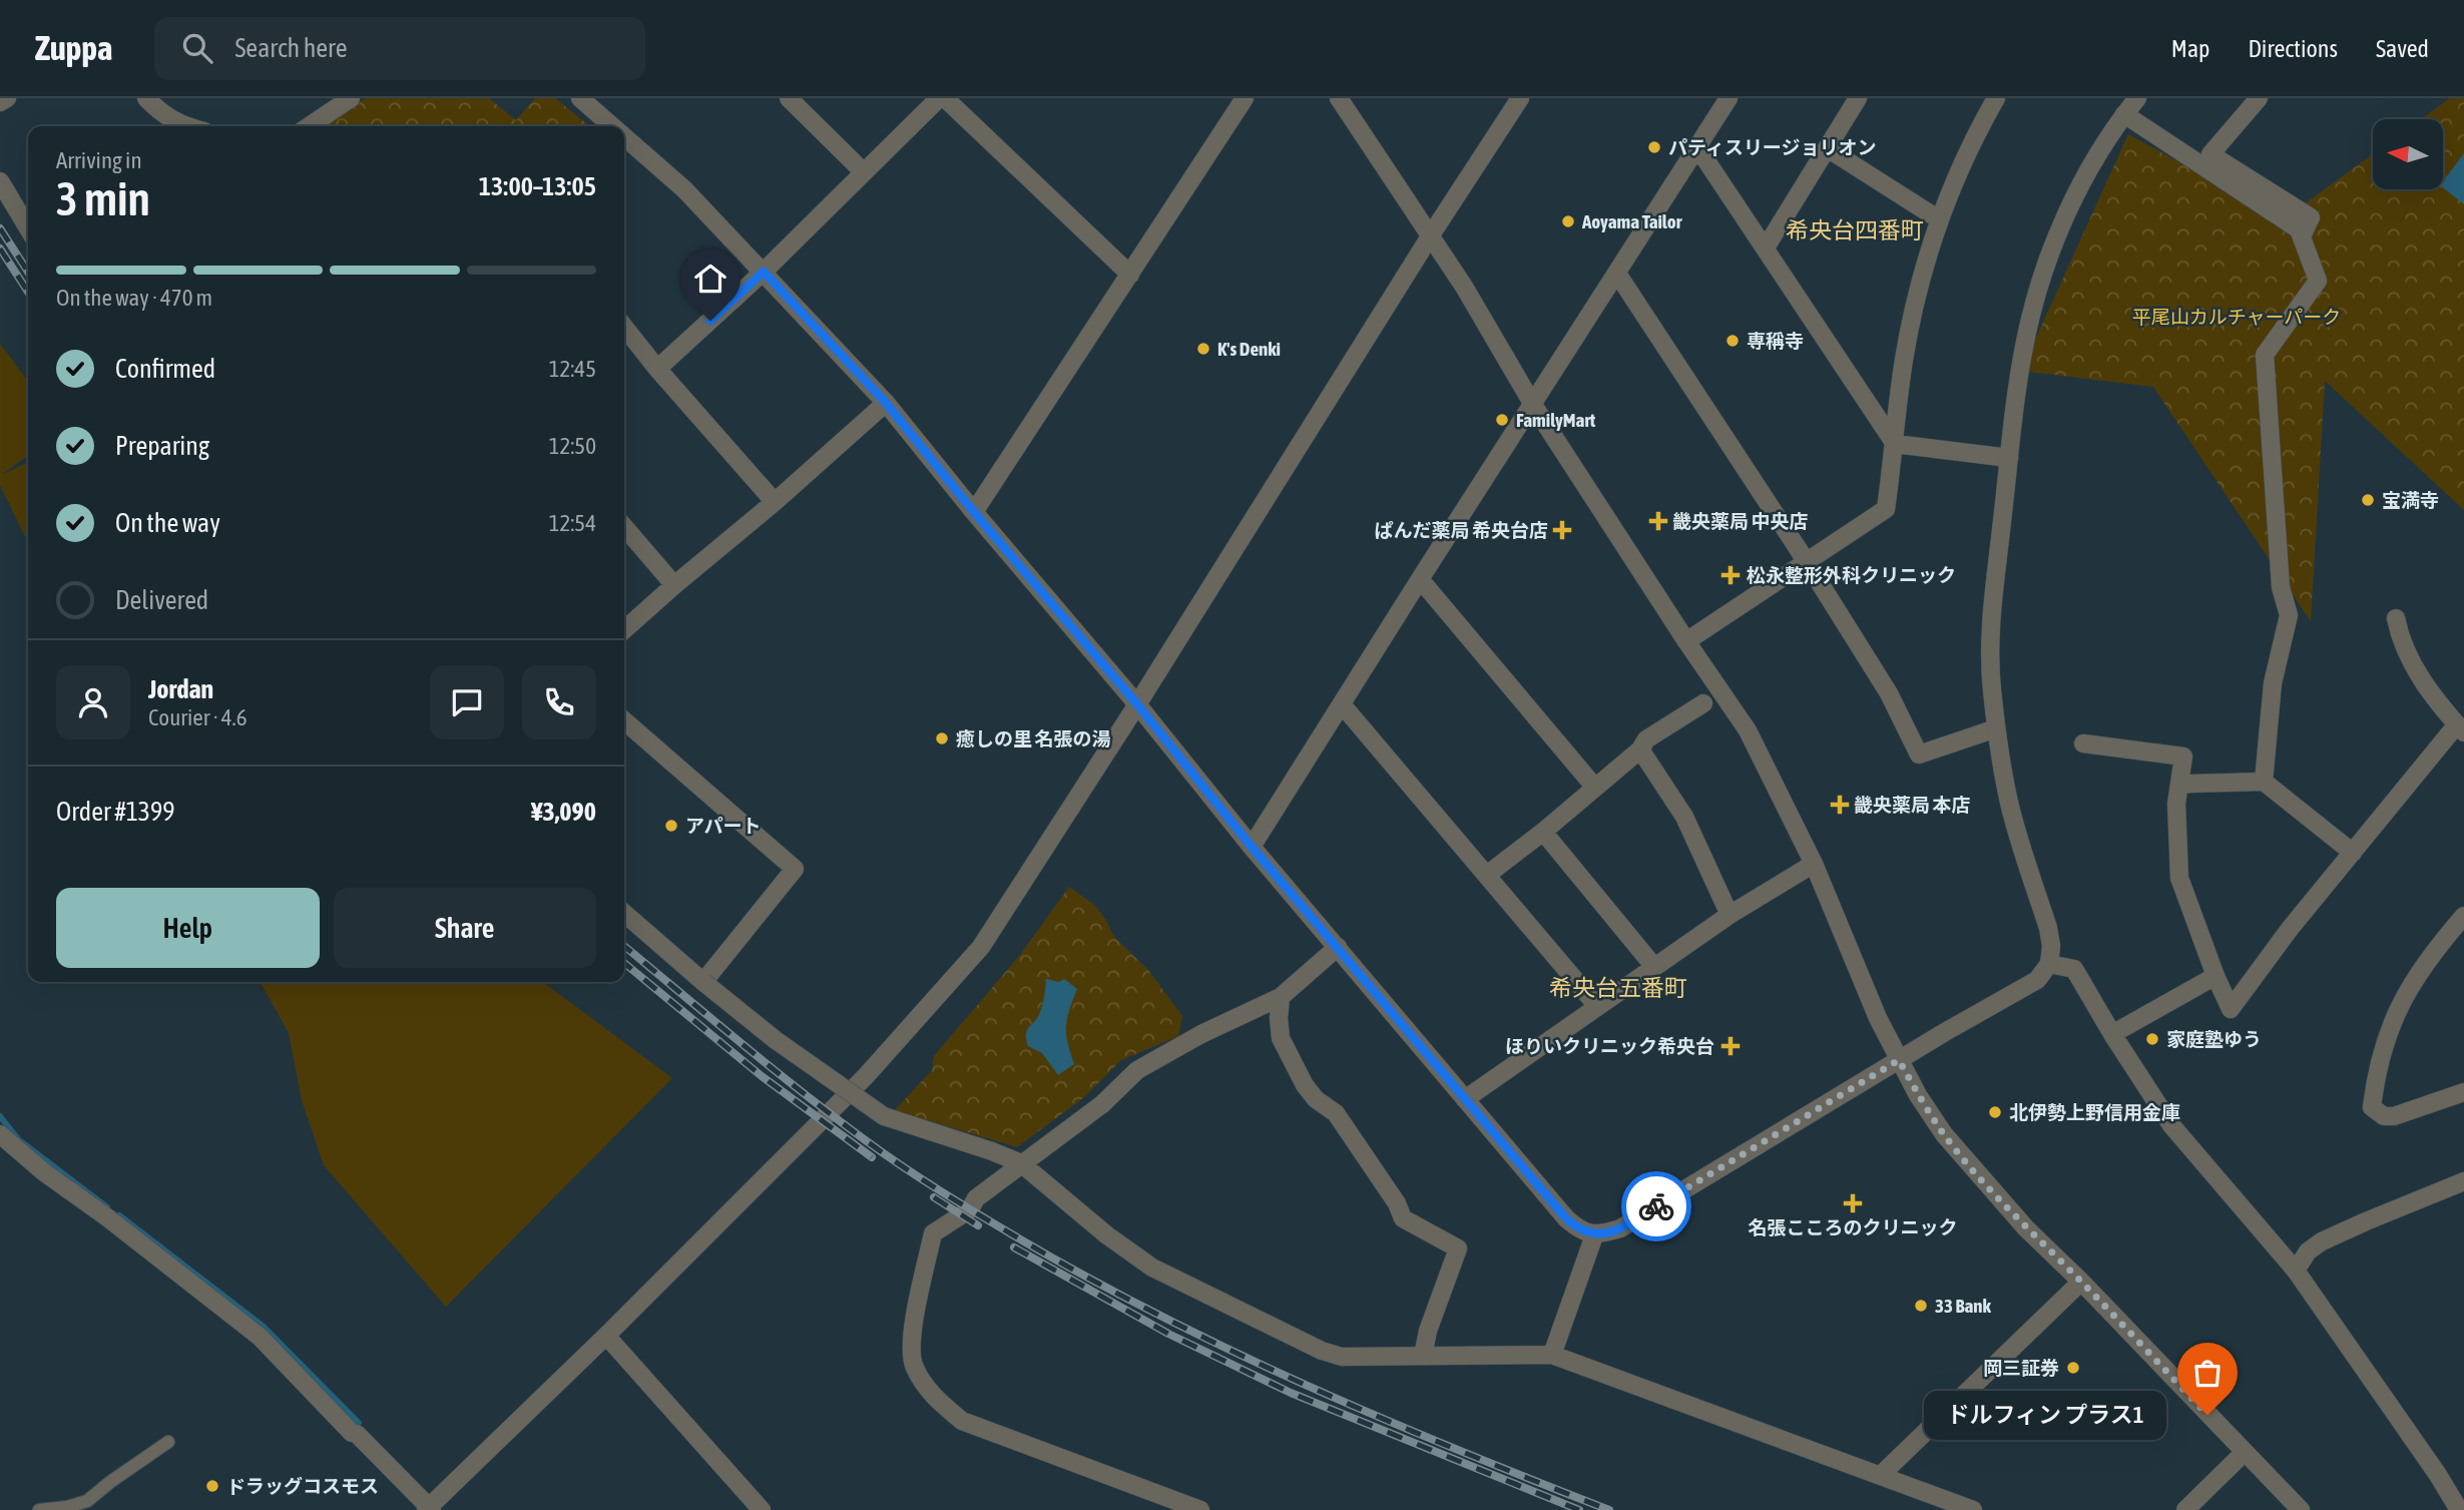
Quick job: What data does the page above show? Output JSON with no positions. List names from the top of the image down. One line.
{"districts":["希央台四番町","希央台五番町"],"parks":["平尾山カルチャーパーク"],"places":{"other":["パティスリージョリオン","Aoyama Tailor","専稱寺","K's Denki","FamilyMart","宝満寺","癒しの里 名張の湯","アパート","家庭塾ゆう","北伊勢上野信用金庫","33 Bank","岡三証券","ドルフィン プラス1","ドラッグコスモス"],"health":["畿央薬局 中央店","ぱんだ薬局 希央台店","松永整形外科クリニック","畿央薬局 本店","ほりいクリニック希央台","名張こころのクリニック"]},"north":"left","page":{"header":"Zuppa","search":"Search here","nav":["Map","Directions","Saved"],"heading":["3 min","Arriving in","13:00–13:05"],"panel":["Jordan","Courier · 4.6","Order #1399","¥3,090"],"bar":"On the way · 470 m","list":[["Confirmed","12:45"],["Preparing","12:50"],["On the way","12:54"],"Delivered"],"buttons":["Help","Share"],"bubble":"ドルフィン プラス1"}}
